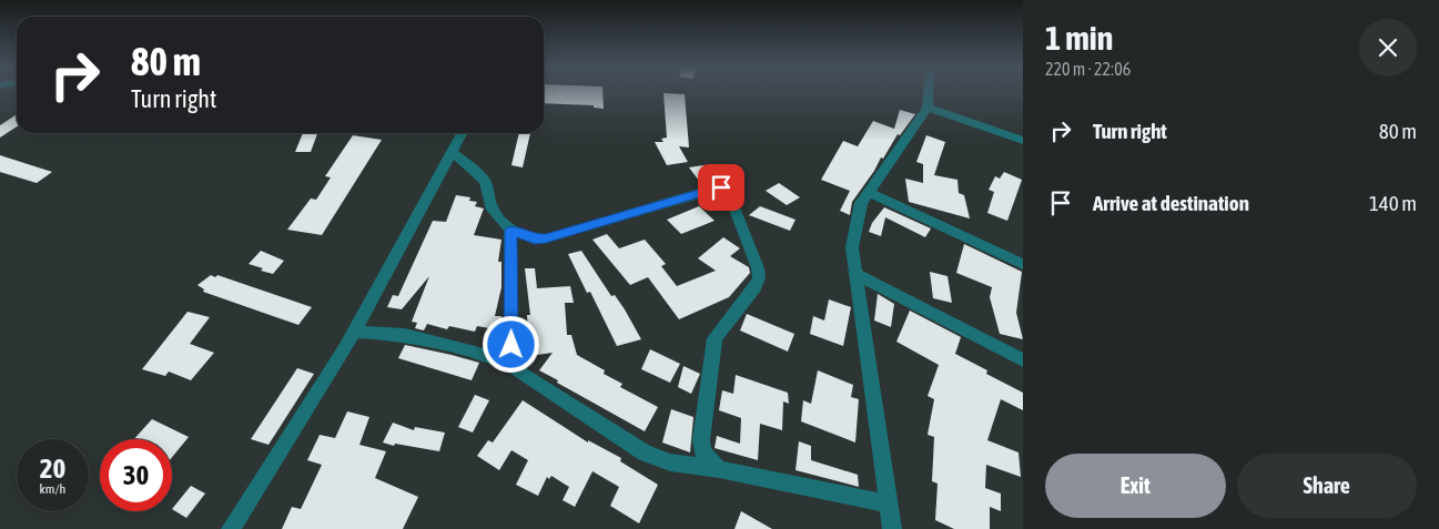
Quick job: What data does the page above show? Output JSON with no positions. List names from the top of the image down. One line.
{"page":{"heading":["1 min","220 m · 22:06"],"turn":["80 m","Turn right"],"list":[{"name":"Turn right","value":"80 m"},{"name":"Arrive at destination","value":"140 m"}],"speed":"20 km/h","limit":"30","buttons":["Exit","Share"]}}
